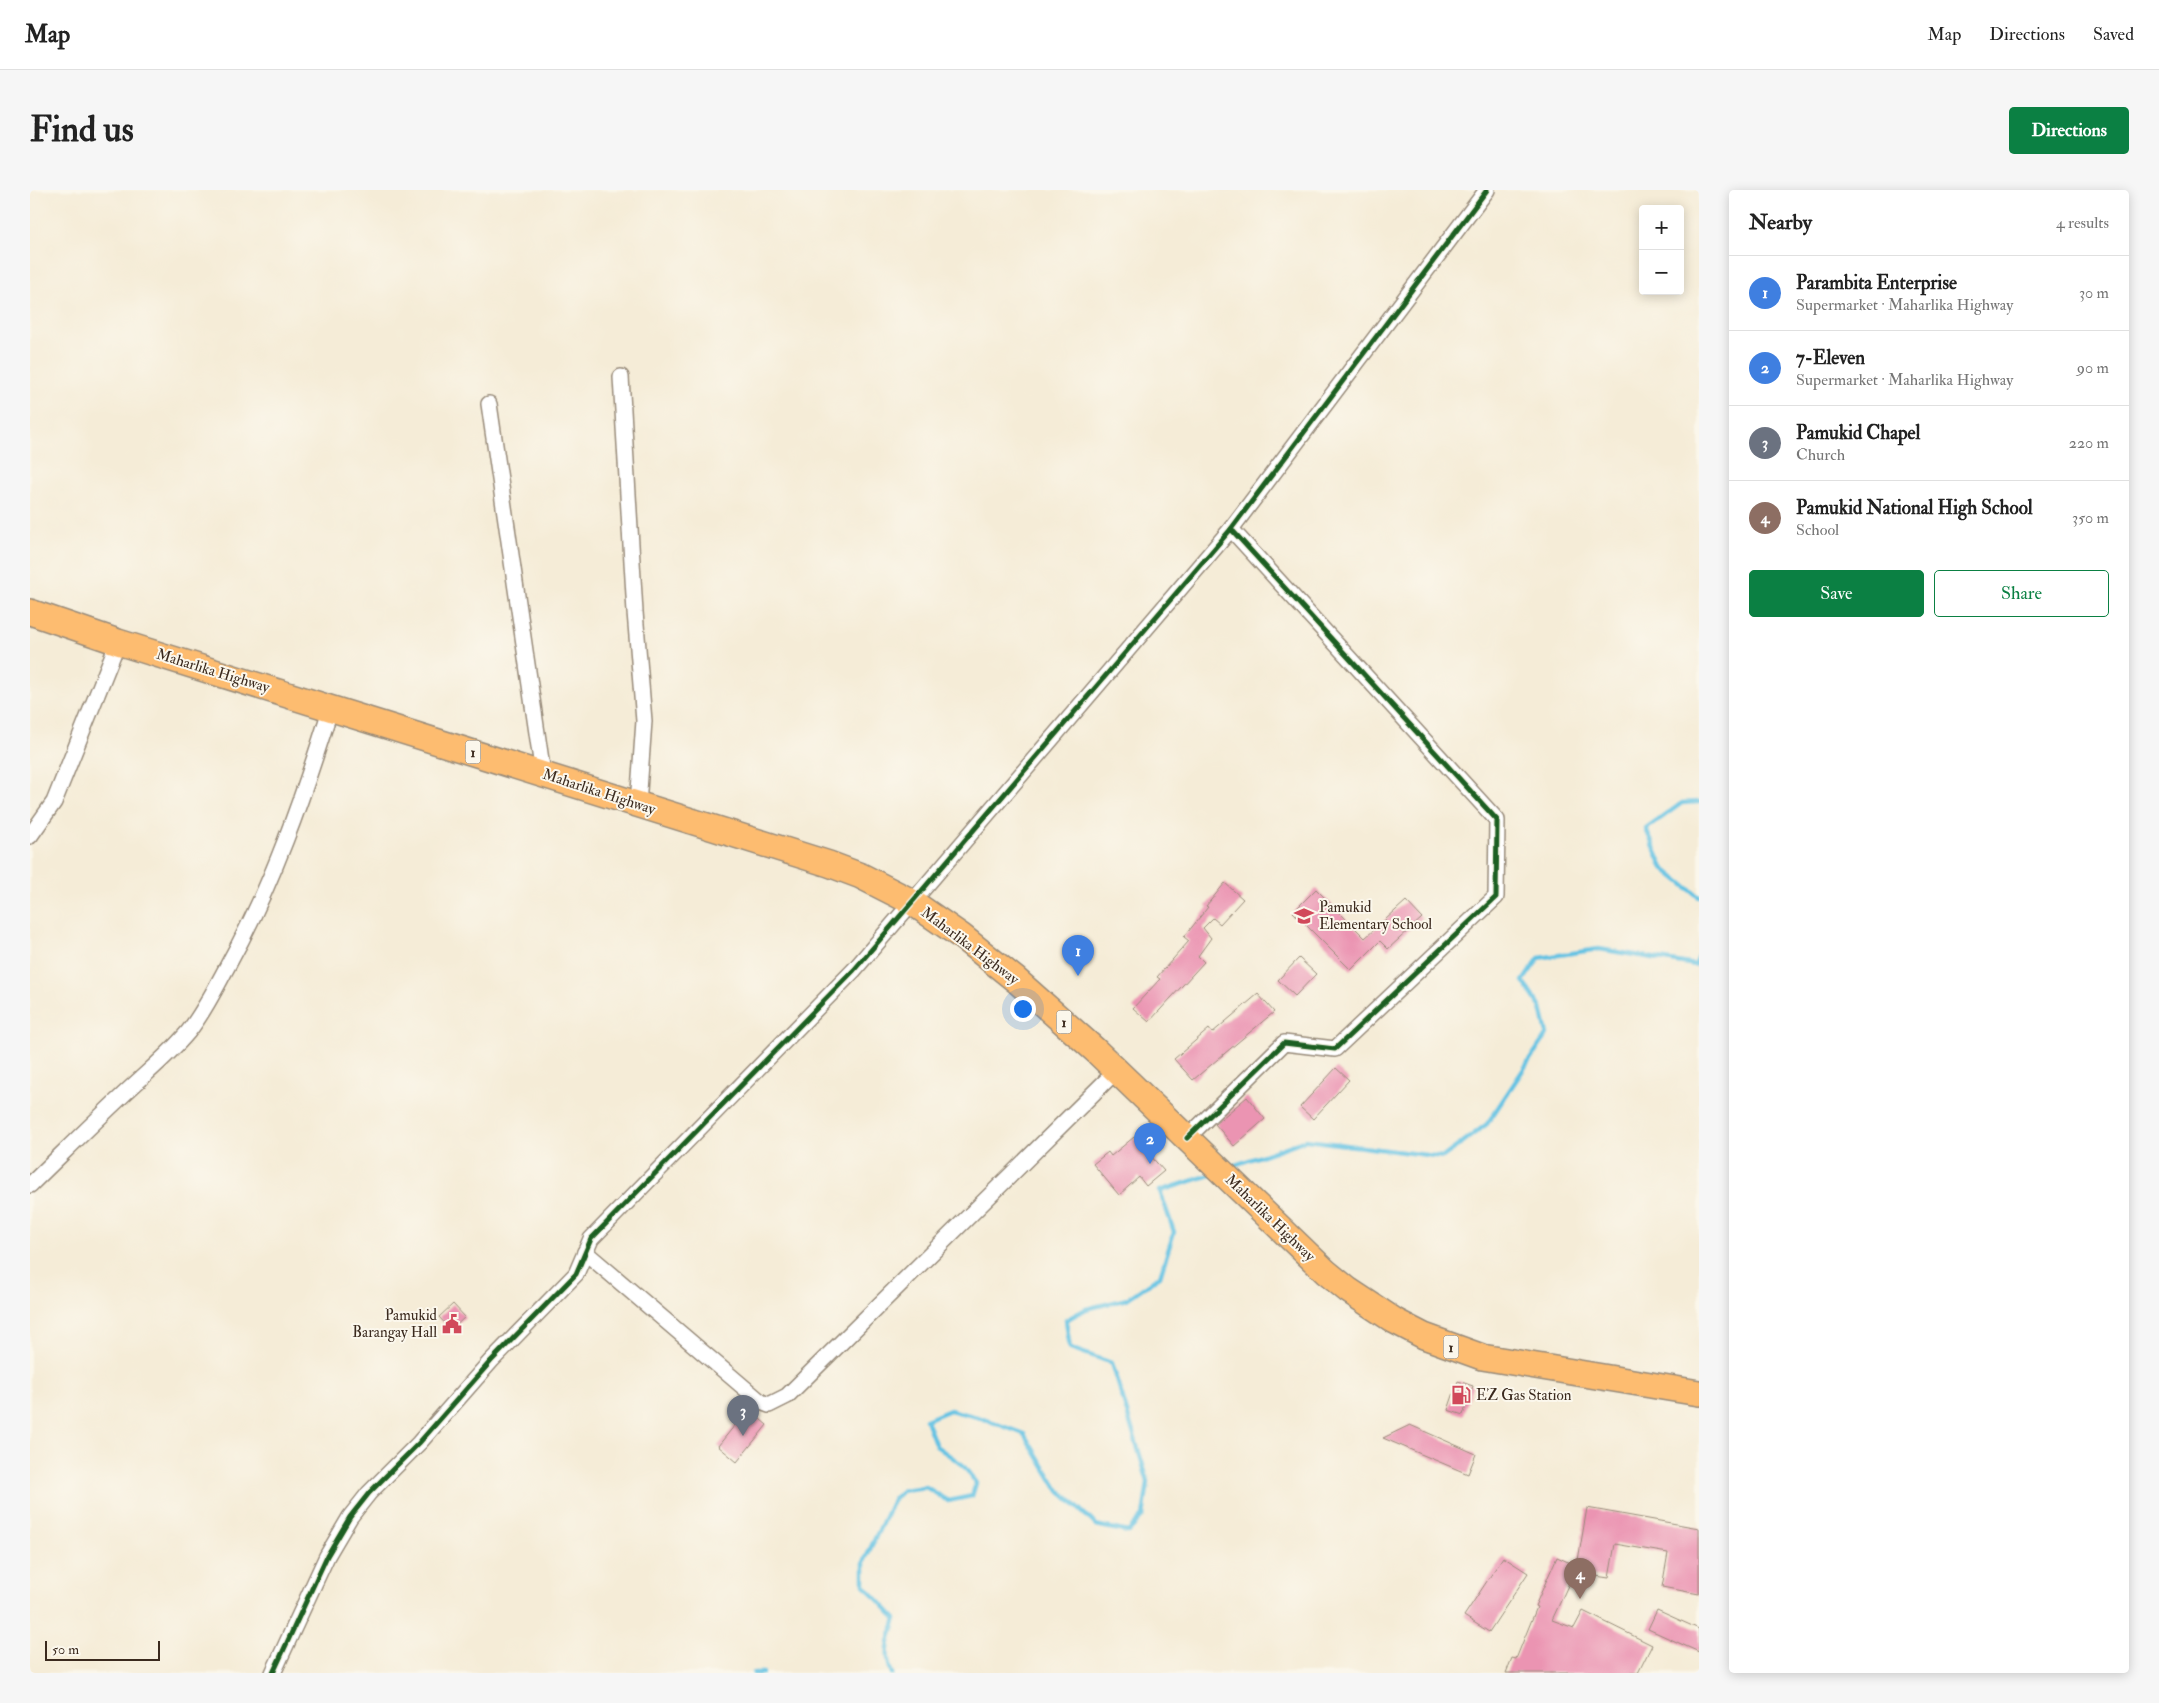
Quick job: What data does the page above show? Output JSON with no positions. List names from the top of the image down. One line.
{"streets":{"highway":["Maharlika Highway","1"]},"places":{"school or university":["Pamukid Elementary School"],"public building":["Pamukid Barangay Hall"],"fuel station":["EZ Gas Station"]},"scale_bar":"50 m","page":{"header":"Map","nav":["Map","Directions","Saved"],"buttons":["Directions",["Save","Share"]],"title":"Find us","heading":["Nearby","4 results"],"map_buttons":["+","−"],"list":[{"mark":"1","name":"Parambita Enterprise","note":"Supermarket · Maharlika Highway","value":"30 m"},{"mark":"2","name":"7-Eleven","note":"Supermarket · Maharlika Highway","value":"90 m"},{"mark":"3","name":"Pamukid Chapel","note":"Church","value":"220 m"},{"mark":"4","name":"Pamukid National High School","note":"School","value":"350 m"}],"pins":["1","2","3","4"],"scale":"50 m"}}
